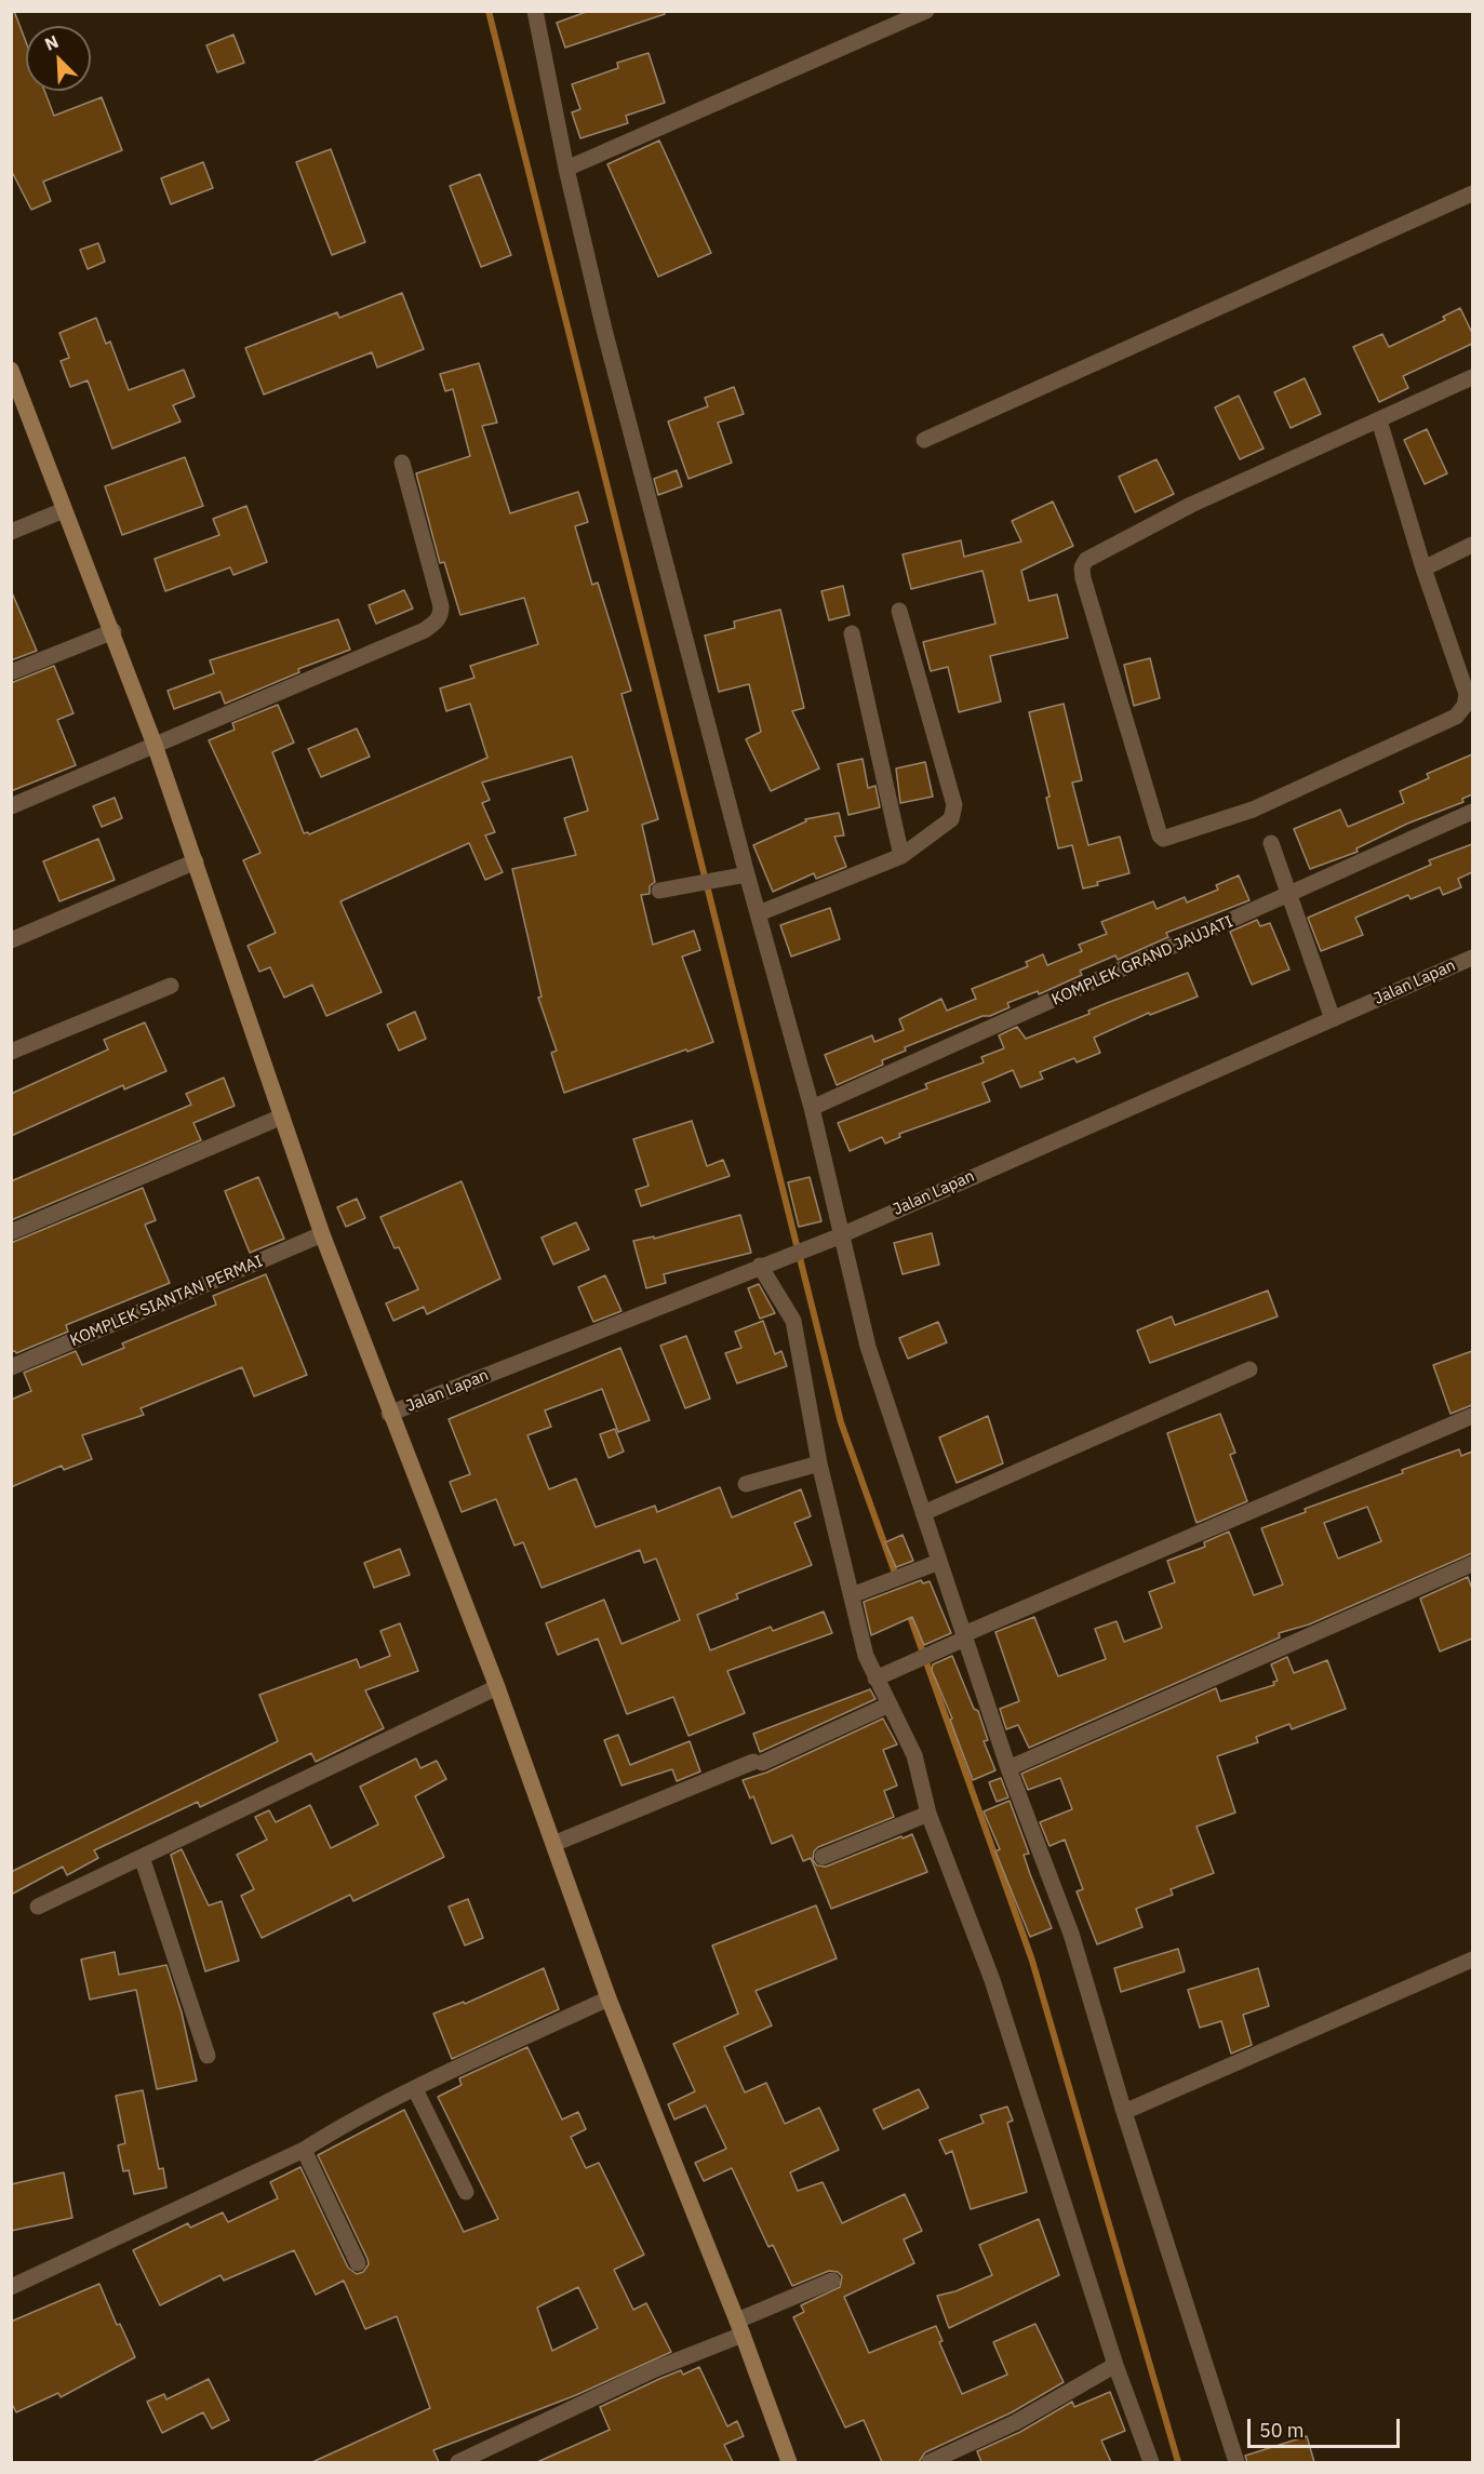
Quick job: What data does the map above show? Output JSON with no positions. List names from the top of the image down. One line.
{"streets":{"street":["KOMPLEK GRAND JAUJATI","Jalan Lapan","KOMPLEK SIANTAN PERMAI"]},"scale_bar":"50 m","north":"top left"}
